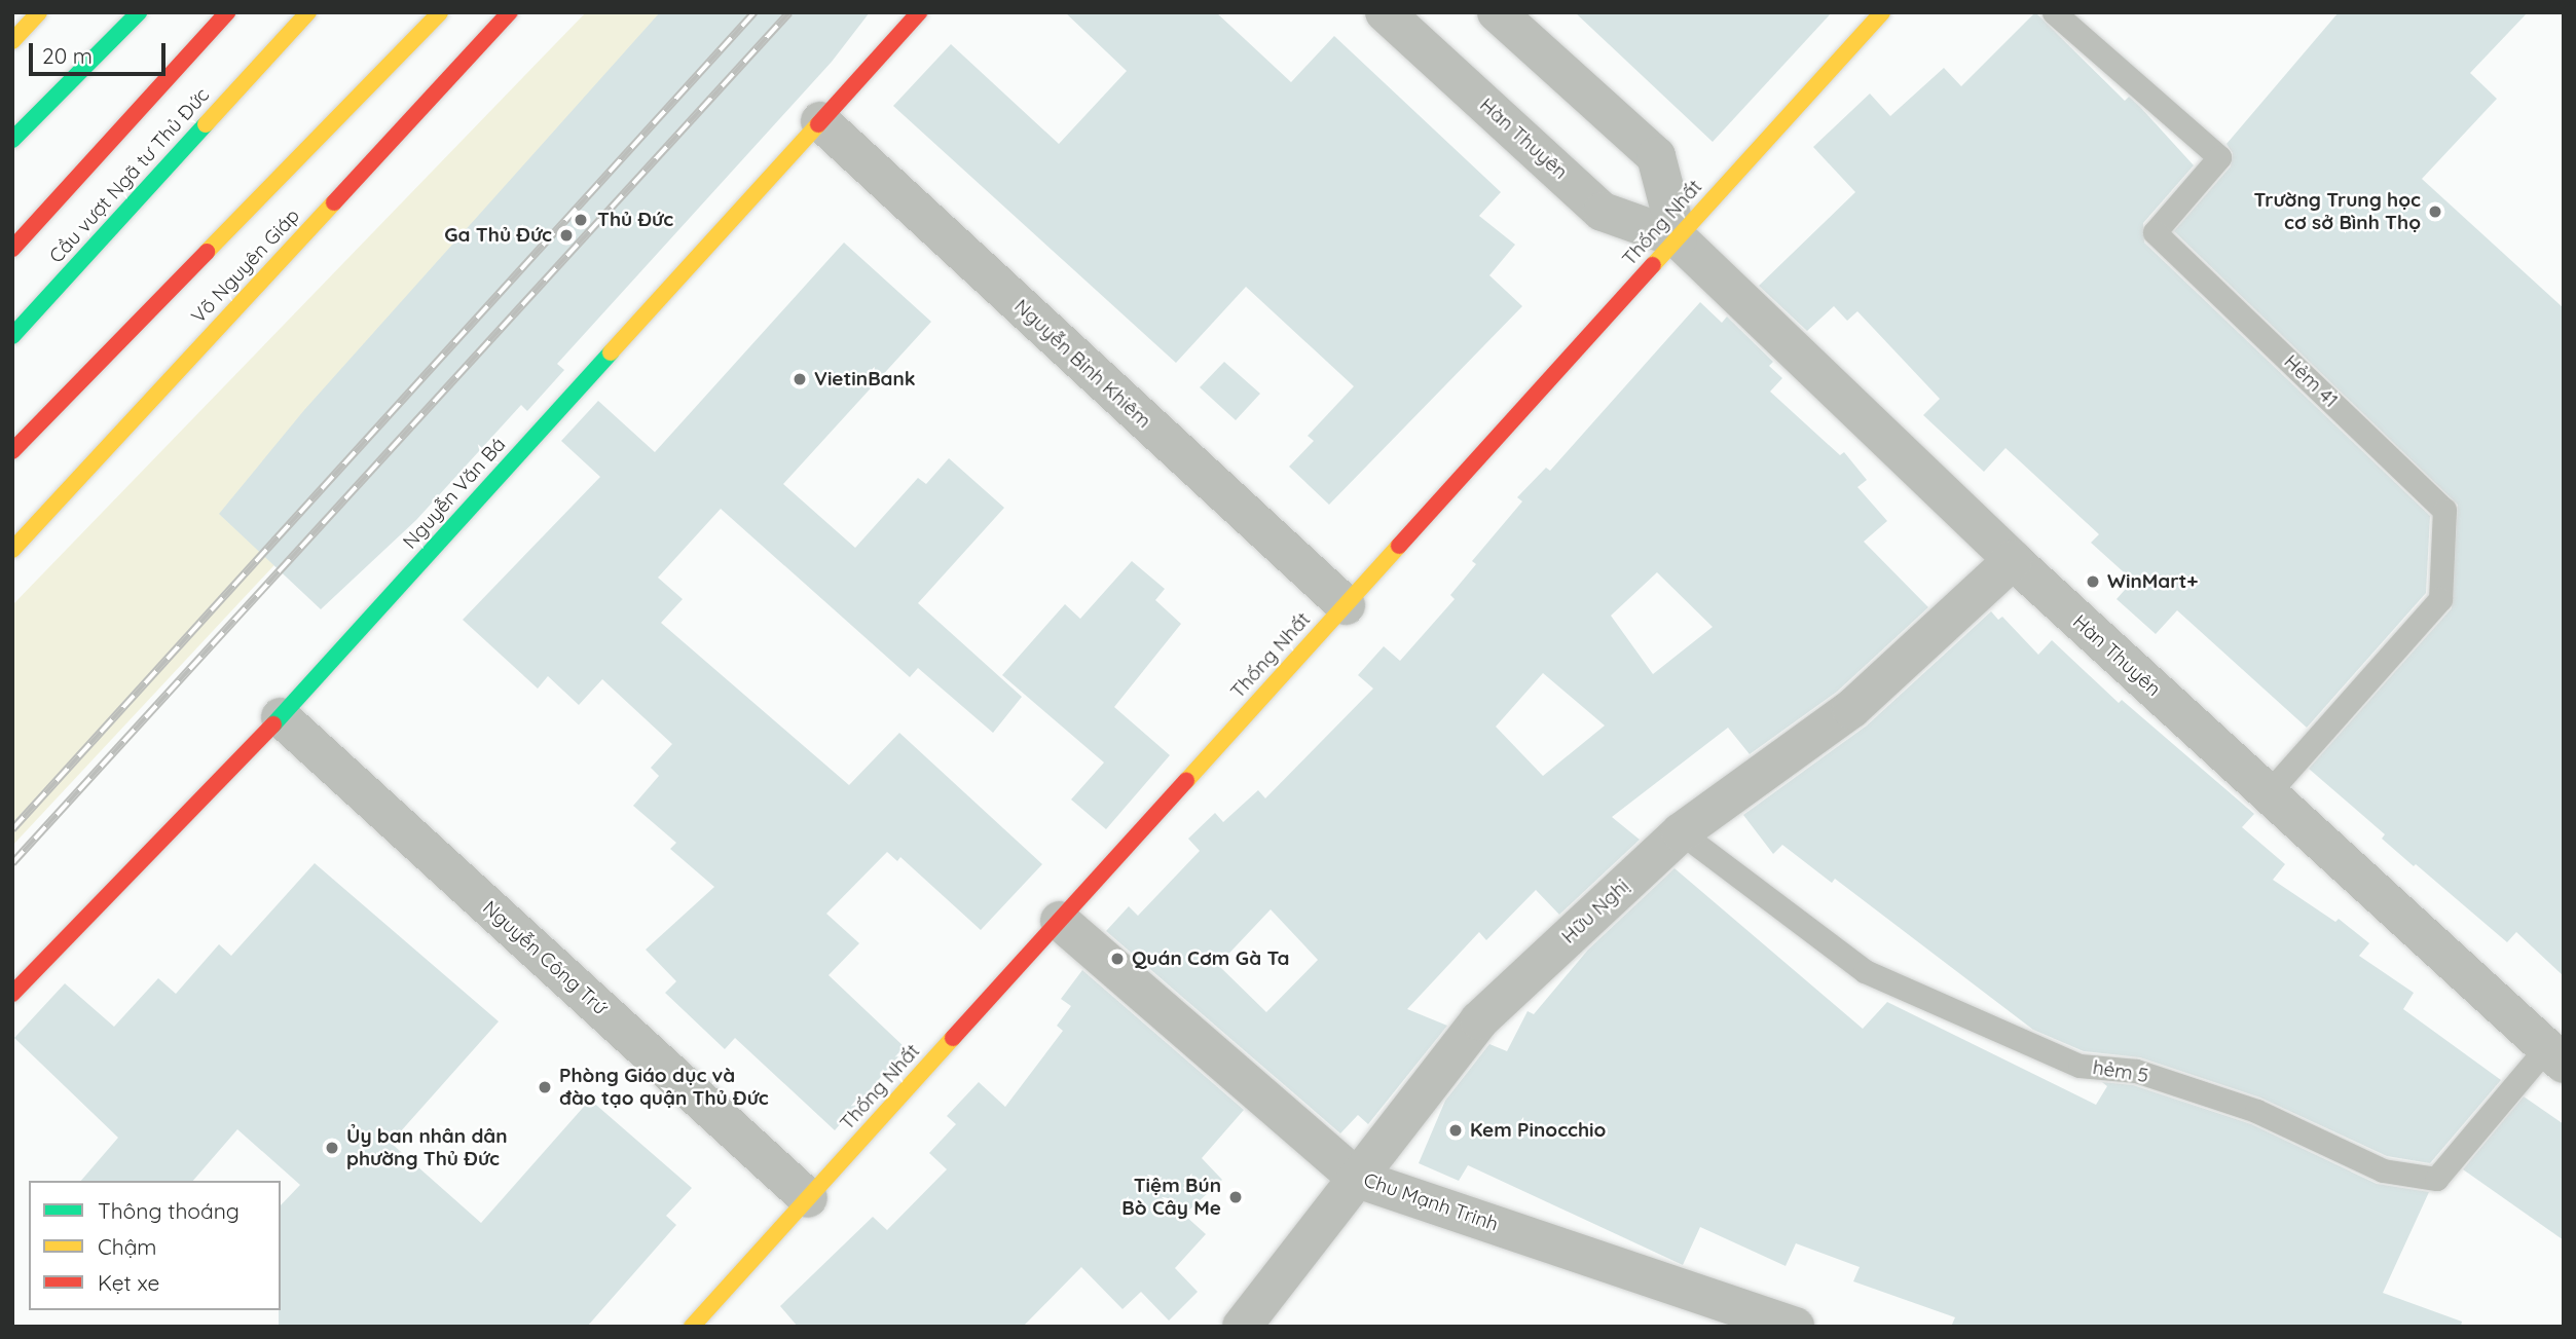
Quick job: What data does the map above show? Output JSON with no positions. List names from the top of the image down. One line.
{"streets":{"main road":["Cầu vượt Ngã tư Thủ Đức","Thống Nhất","Võ Nguyên Giáp","Nguyễn Văn Bá"],"street":["Hàn Thuyên","Nguyễn Bỉnh Khiêm","Hữu Nghị","Nguyễn Công Trứ","Chu Mạnh Trinh"],"lane":["Hẻm 41","hẻm 5"]},"crossings":[["Hàn Thuyên","Thống Nhất"],["Hàn Thuyên","Hẻm 41"],["Hàn Thuyên","Hữu Nghị"],["Hàn Thuyên","hẻm 5"],["Thống Nhất","Nguyễn Bỉnh Khiêm"],["Thống Nhất","Nguyễn Công Trứ"],["Thống Nhất","Chu Mạnh Trinh"],["Nguyễn Bỉnh Khiêm","Nguyễn Văn Bá"],["Nguyễn Văn Bá","Nguyễn Công Trứ"],["Hữu Nghị","hẻm 5"],["Hữu Nghị","Chu Mạnh Trinh"]],"places":["Trường Trung học cơ sở Bình Thọ","Thủ Đức","Ga Thủ Đức","VietinBank","WinMart+","Quán Cơm Gà Ta","Phòng Giáo dục và đào tạo quận Thủ Đức","Kem Pinocchio","Ủy ban nhân dân phường Thủ Đức","Tiệm Bún Bò Cây Me"],"legend":["Thông thoáng","Chậm","Kẹt xe"],"scale_bar":"20 m"}
